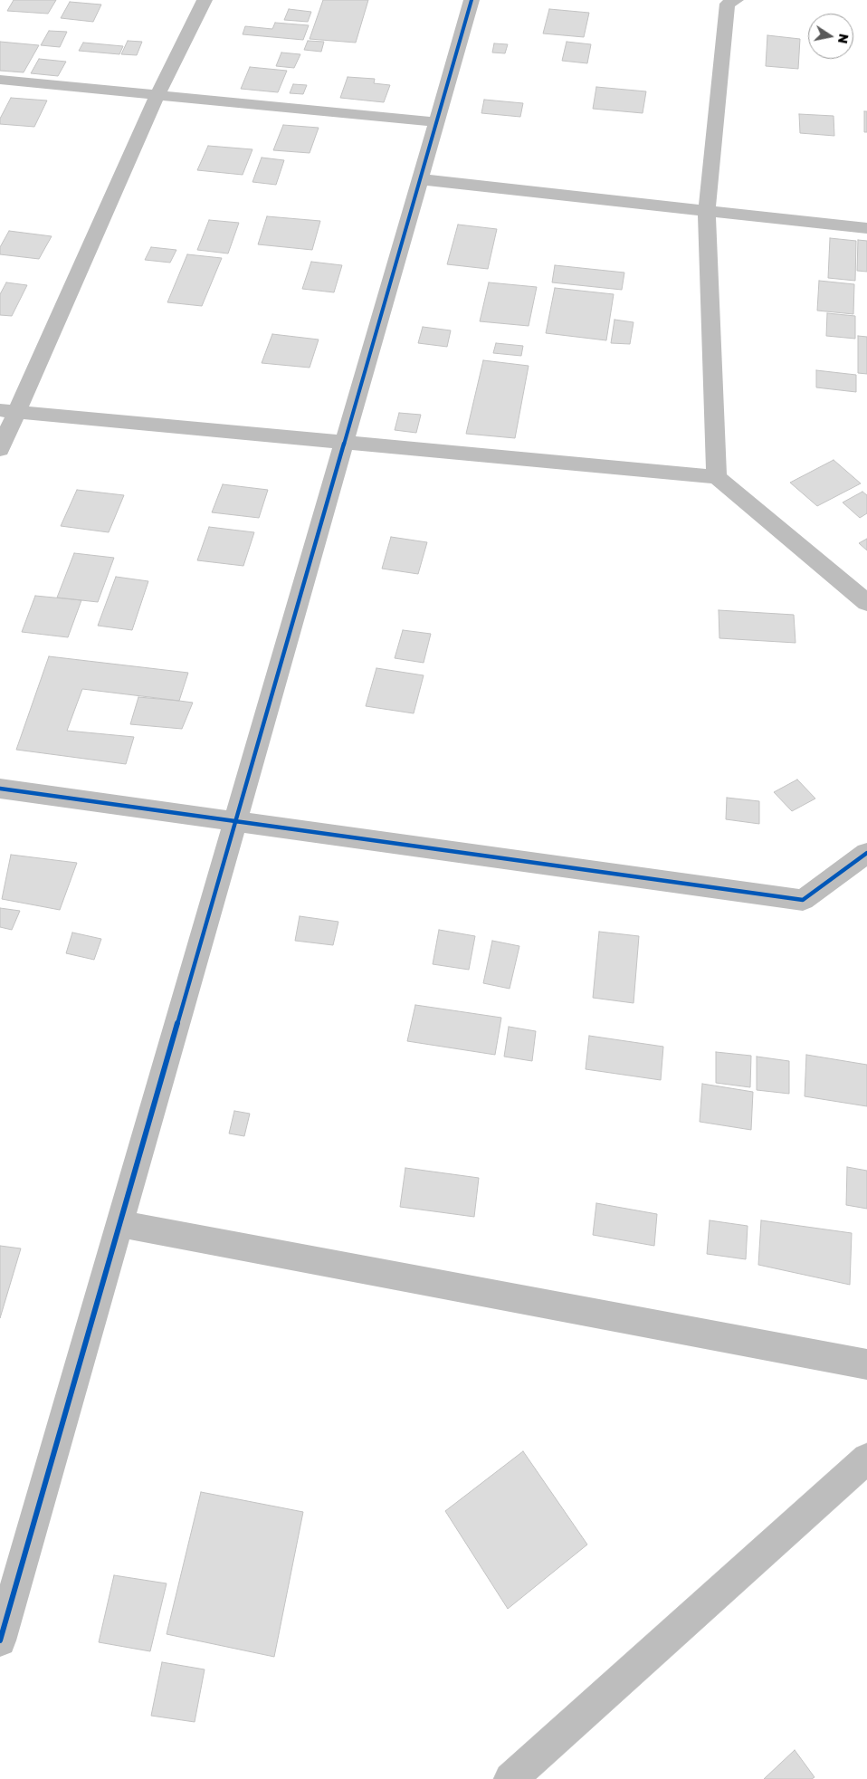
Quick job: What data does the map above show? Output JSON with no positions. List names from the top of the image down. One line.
{"north":"right"}
